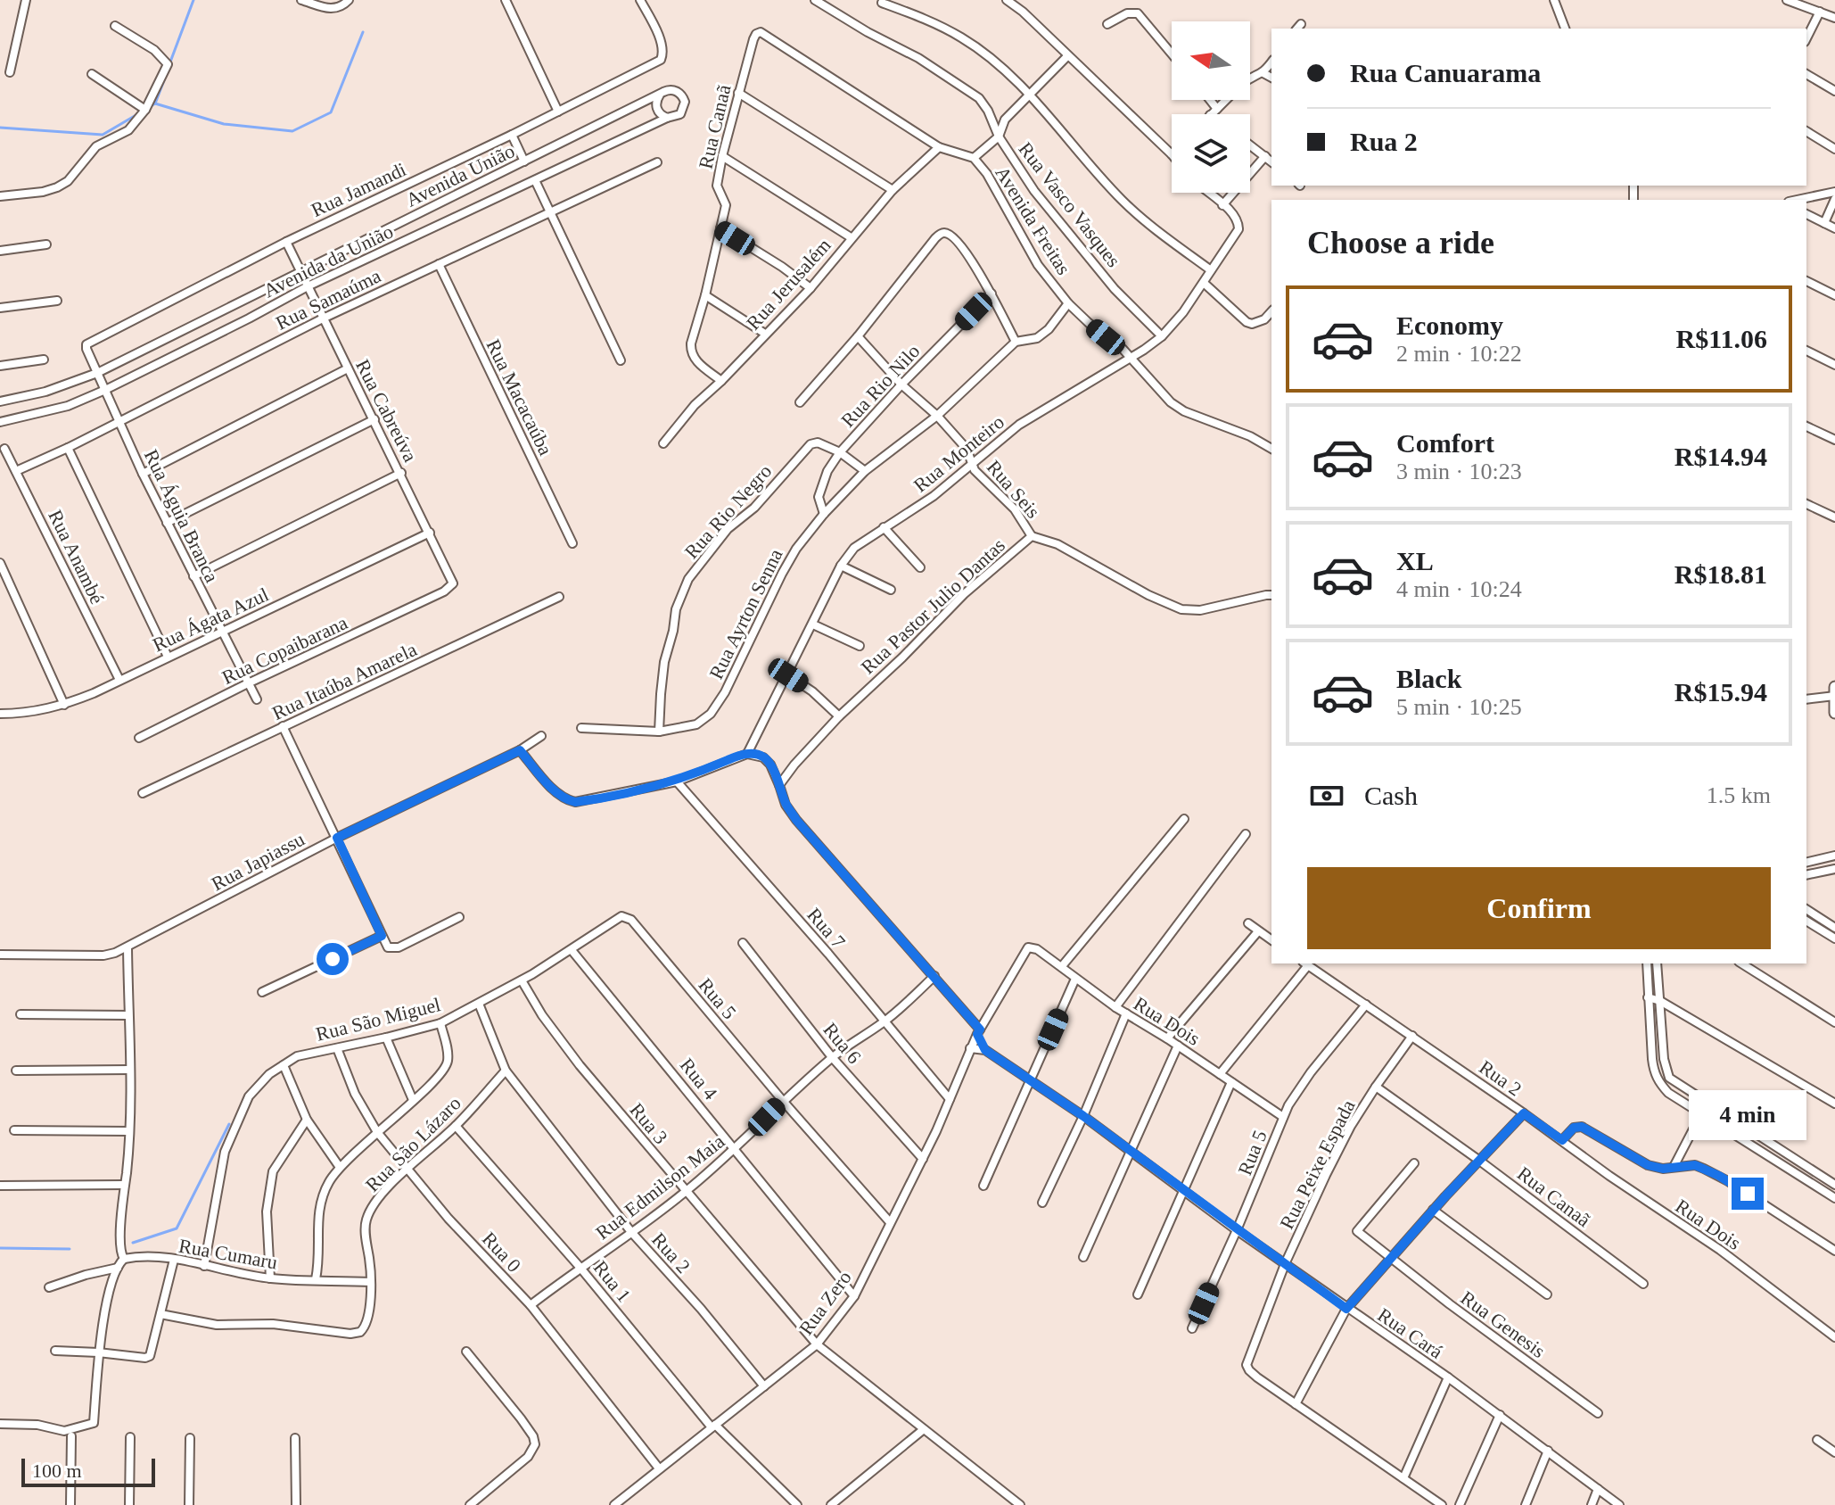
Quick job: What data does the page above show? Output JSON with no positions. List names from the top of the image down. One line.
{"streets":{"street":["Rua Canaã","Avenida União","Rua Jamandi","Rua Vasco Vasques","Avenida Freitas","Avenida da União","Rua Jerusalém","Rua Samaúma","Rua Rio Nilo","Rua Macacaúba","Rua Cabreúva","Rua Monteiro","Rua Seis","Rua Rio Negro","Rua Águia Branca","Rua Anambé","Rua Pastor Julio Dantas","Rua Ayrton Senna","Rua Ágata Azul","Rua Copaibarana","Rua Itaúba Amarela","Rua Japiassu","Rua 7","Rua 5","Rua São Miguel","Rua Dois","Rua 6","Rua 2","Rua 4","Rua 3","Rua São Lázaro","Rua Peixe Espada","Rua Edmilson Maia","Rua 0","Rua Cumaru","Rua 1","Rua Zero","Rua Genesis","Rua Cará"]},"crossings":[["Rua Canaã","Avenida Freitas"],["Rua Canaã","Rua Jerusalém"],["Rua Canaã","Rua Peixe Espada"],["Avenida União","Avenida da União"],["Avenida União","Rua Cabreúva"],["Avenida União","Rua Águia Branca"],["Rua Jamandi","Rua Cabreúva"],["Rua Jamandi","Rua Águia Branca"],["Rua Vasco Vasques","Rua Monteiro"],["Avenida Freitas","Rua Jerusalém"],["Avenida Freitas","Rua Monteiro"],["Avenida Freitas","Rua Ayrton Senna"],["Avenida da União","Rua Cabreúva"],["Avenida da União","Rua Águia Branca"],["Rua Samaúma","Rua Macacaúba"],["Rua Samaúma","Rua Cabreúva"],["Rua Samaúma","Rua Águia Branca"],["Rua Samaúma","Rua Anambé"],["Rua Rio Nilo","Rua Seis"],["Rua Rio Nilo","Rua Rio Negro"],["Rua Rio Nilo","Rua Ayrton Senna"],["Rua Cabreúva","Rua Ágata Azul"],["Rua Cabreúva","Rua Copaibarana"],["Rua Monteiro","Rua Seis"],["Rua Seis","Rua Pastor Julio Dantas"],["Rua Seis","Rua Ayrton Senna"],["Rua Rio Negro","Rua Ayrton Senna"],["Rua Águia Branca","Rua Ágata Azul"],["Rua Águia Branca","Rua Copaibarana"],["Rua Anambé","Rua Ágata Azul"],["Rua 7","Rua Edmilson Maia"],["Rua 7","Rua Zero"],["Rua 5","Rua São Miguel"],["Rua 5","Rua Dois"],["Rua 5","Rua 2"],["Rua 5","Rua Edmilson Maia"],["Rua 5","Rua Zero"],["Rua 5","Rua Cará"],["Rua São Miguel","Rua 4"],["Rua São Miguel","Rua 3"],["Rua São Miguel","Rua 0"],["Rua São Miguel","Rua Cumaru"],["Rua Dois","Rua 2"],["Rua Dois","Rua Zero"],["Rua 6","Rua Edmilson Maia"],["Rua 6","Rua Zero"],["Rua 2","Rua São Lázaro"],["Rua 2","Rua Peixe Espada"],["Rua 2","Rua Edmilson Maia"],["Rua 2","Rua Zero"],["Rua 4","Rua Edmilson Maia"],["Rua 4","Rua Zero"],["Rua 3","Rua Edmilson Maia"],["Rua 3","Rua Zero"],["Rua São Lázaro","Rua 0"],["Rua São Lázaro","Rua Cumaru"],["Rua São Lázaro","Rua 1"],["Rua Peixe Espada","Rua Cará"],["Rua Edmilson Maia","Rua 0"],["Rua Edmilson Maia","Rua 1"],["Rua 0","Rua Zero"],["Rua 1","Rua Zero"],["Rua Zero","Rua Cará"]],"scale_bar":"100 m","north":"left","page":{"banner":["Rua Canuarama","Rua 2"],"heading":"Choose a ride","list":[{"name":"Economy","note":"2 min · 10:22","value":"R$11.06"},{"name":"Comfort","note":"3 min · 10:23","value":"R$14.94"},{"name":"XL","note":"4 min · 10:24","value":"R$18.81"},{"name":"Black","note":"5 min · 10:25","value":"R$15.94"}],"pay":["Cash","1.5 km"],"buttons":"Confirm","bubble":"4 min","scale":"100 m"}}
